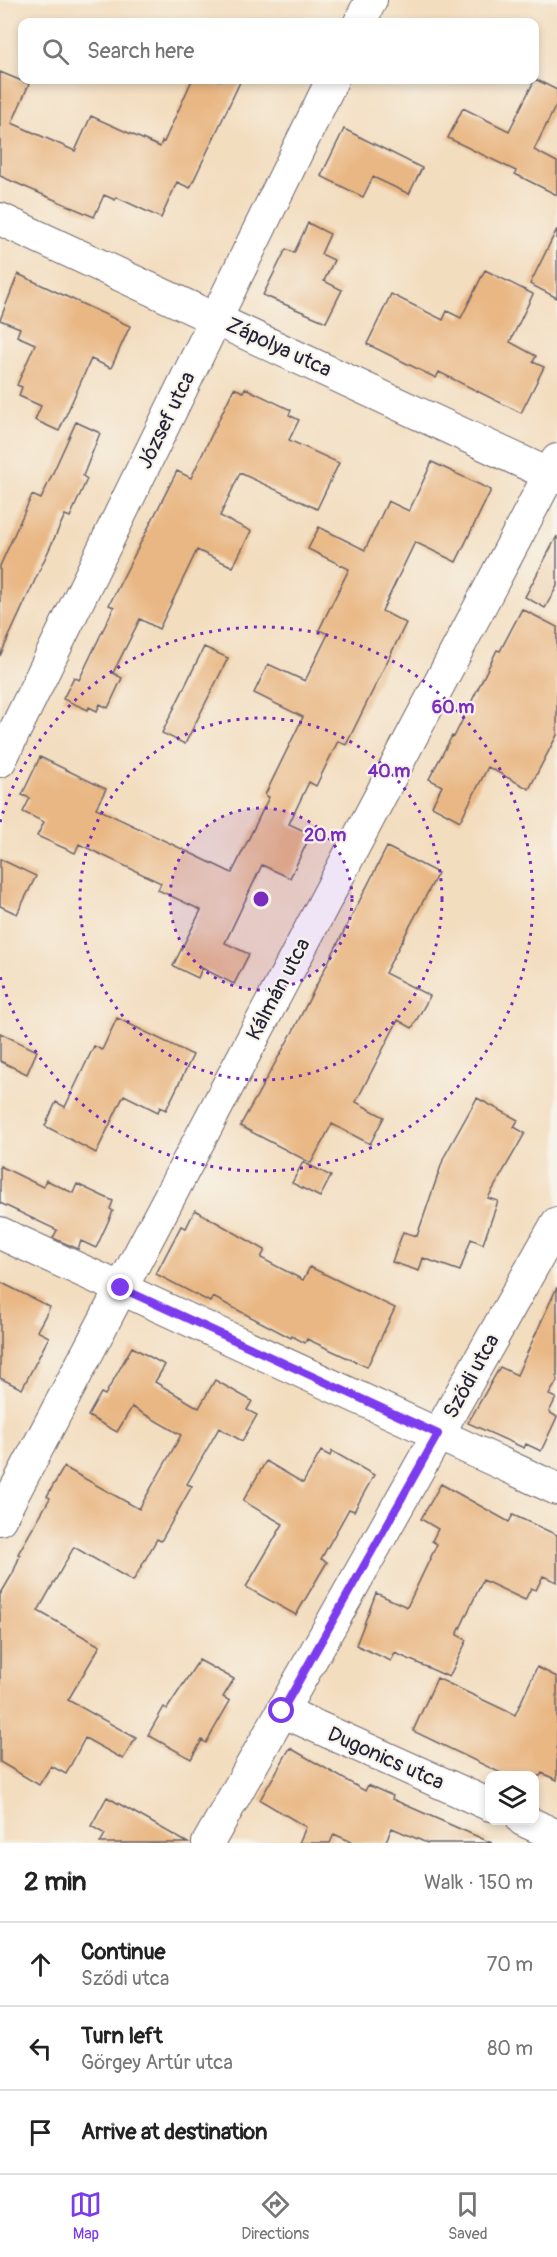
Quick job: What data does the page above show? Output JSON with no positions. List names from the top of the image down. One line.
{"streets":{"street":["Zápolya utca","József utca","Kálmán utca","Sződi utca","Dugonics utca"]},"crossings":[["Zápolya utca","József utca"],["Zápolya utca","Kálmán utca"],["Sződi utca","Dugonics utca"]],"page":{"search":"Search here","heading":["2 min","Walk · 150 m"],"list":[["Continue","Sződi utca","70 m"],["Turn left","Görgey Artúr utca","80 m"],"Arrive at destination"],"nav":["Map","Directions","Saved"]},"rings":["60 m","40 m","20 m"]}
